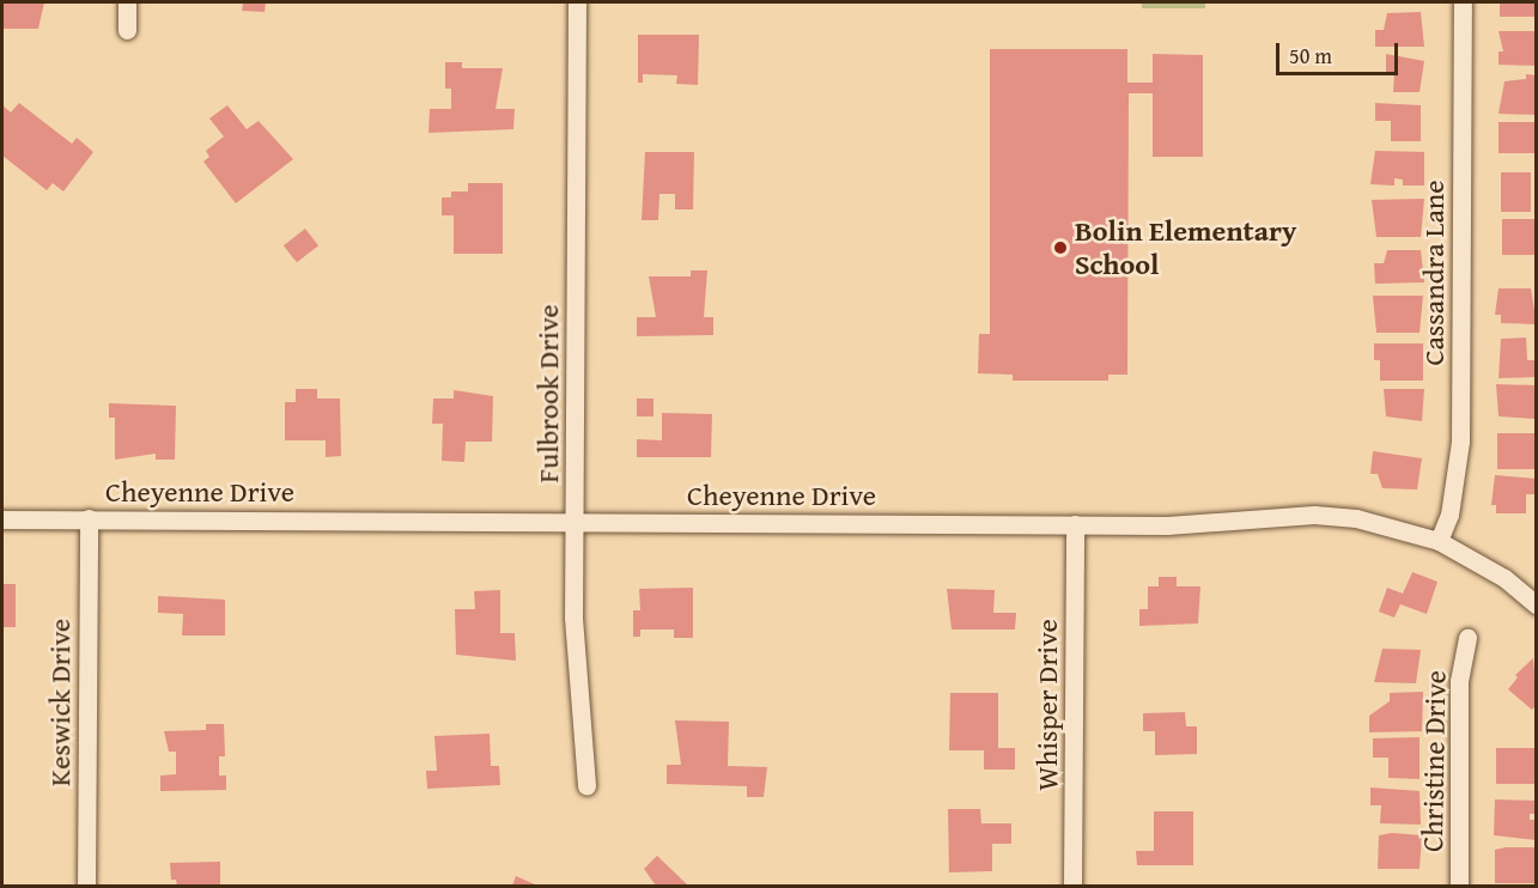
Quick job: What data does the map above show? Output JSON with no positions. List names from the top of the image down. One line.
{"streets":{"street":["Cassandra Lane","Fulbrook Drive","Cheyenne Drive","Keswick Drive","Whisper Drive","Christine Drive"]},"crossings":[["Cassandra Lane","Cheyenne Drive"],["Fulbrook Drive","Cheyenne Drive"],["Cheyenne Drive","Keswick Drive"],["Cheyenne Drive","Whisper Drive"]],"places":["Bolin Elementary School"],"scale_bar":"50 m"}
